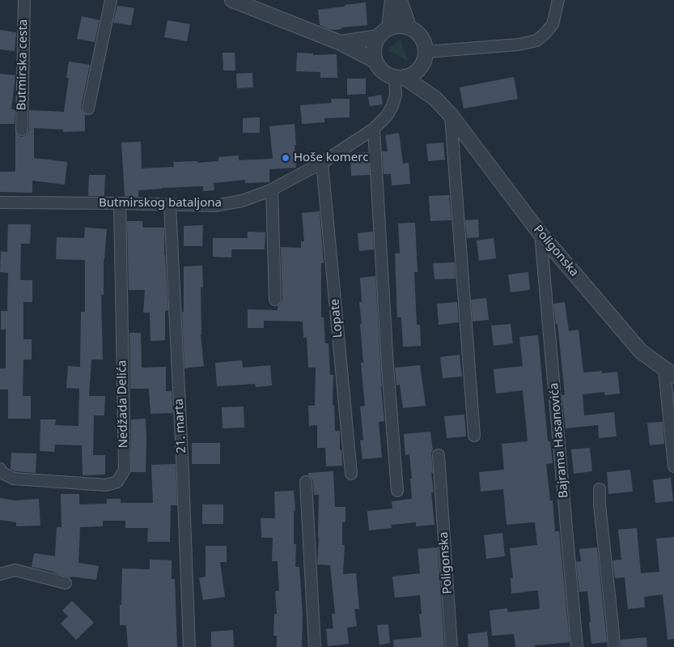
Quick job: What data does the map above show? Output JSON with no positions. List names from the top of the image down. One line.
{"streets":{"street":["Butmirska cesta","Butmirskog bataljona","Poligonska","Lopate","Nedžada Delića","21. marta","Bajrama Hasanovića"]},"crossings":[["Butmirskog bataljona","Poligonska"],["Butmirskog bataljona","Lopate"],["Butmirskog bataljona","Nedžada Delića"],["Butmirskog bataljona","21. marta"],["Poligonska","Bajrama Hasanovića"]],"places":["Hoše komerc"]}
